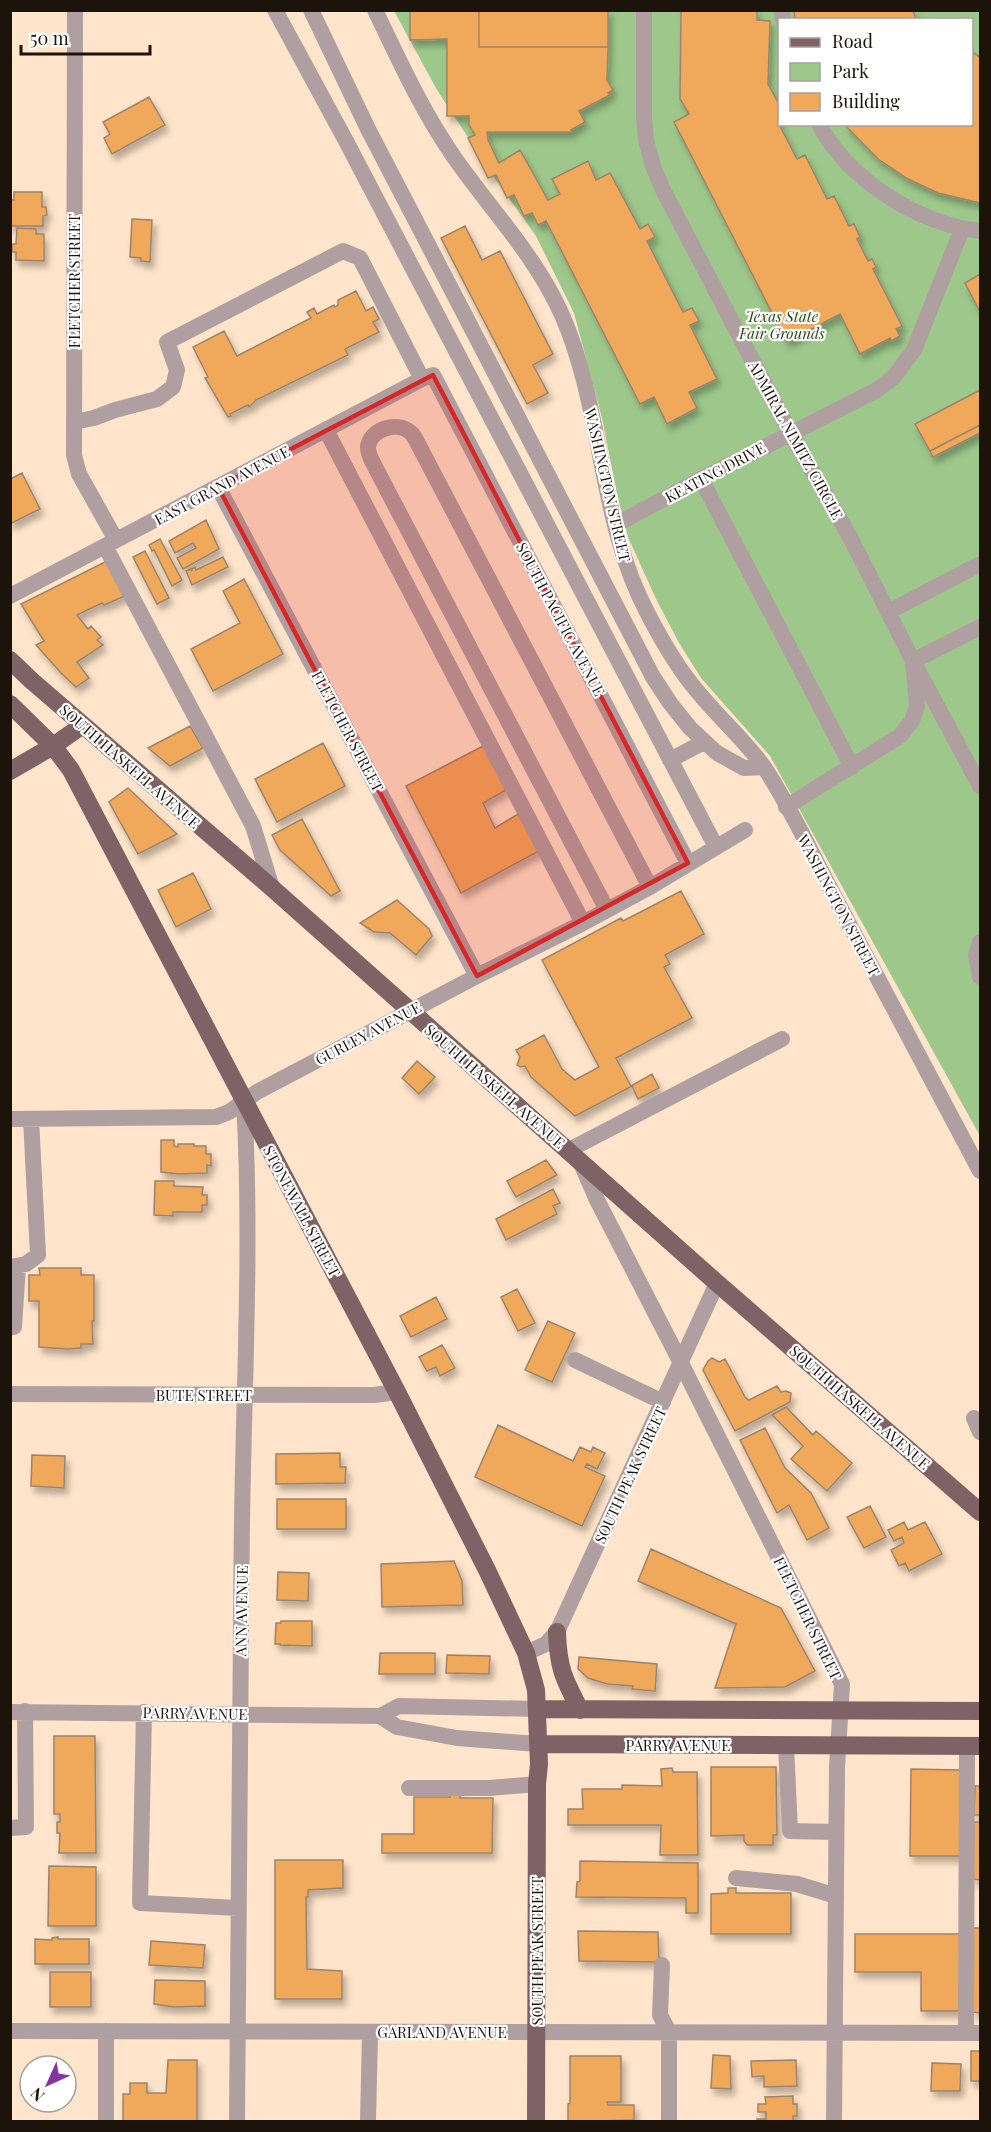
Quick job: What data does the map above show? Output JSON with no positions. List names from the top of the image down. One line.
{"streets":{"main road":["SOUTH HASKELL AVENUE","STONEWALL STREET","SOUTH PEAK STREET","PARRY AVENUE"],"street":["FLETCHER STREET","ADMIRAL NIMITZ CIRCLE","KEATING DRIVE","EAST GRAND AVENUE","WASHINGTON STREET","SOUTH PACIFIC AVENUE","GURLEY AVENUE","BUTE STREET","ANN AVENUE","GARLAND AVENUE"]},"crossings":[["FLETCHER STREET","EAST GRAND AVENUE"],["FLETCHER STREET","SOUTH PACIFIC AVENUE"],["FLETCHER STREET","SOUTH HASKELL AVENUE"],["FLETCHER STREET","GURLEY AVENUE"],["FLETCHER STREET","SOUTH PEAK STREET"],["FLETCHER STREET","PARRY AVENUE"],["FLETCHER STREET","GARLAND AVENUE"],["ADMIRAL NIMITZ CIRCLE","KEATING DRIVE"],["ADMIRAL NIMITZ CIRCLE","WASHINGTON STREET"],["KEATING DRIVE","WASHINGTON STREET"],["EAST GRAND AVENUE","SOUTH PACIFIC AVENUE"],["SOUTH PACIFIC AVENUE","GURLEY AVENUE"],["SOUTH HASKELL AVENUE","GURLEY AVENUE"],["SOUTH HASKELL AVENUE","SOUTH PEAK STREET"],["GURLEY AVENUE","STONEWALL STREET"],["GURLEY AVENUE","ANN AVENUE"],["STONEWALL STREET","BUTE STREET"],["STONEWALL STREET","SOUTH PEAK STREET"],["STONEWALL STREET","ANN AVENUE"],["STONEWALL STREET","PARRY AVENUE"],["BUTE STREET","ANN AVENUE"],["SOUTH PEAK STREET","PARRY AVENUE"],["SOUTH PEAK STREET","GARLAND AVENUE"],["ANN AVENUE","PARRY AVENUE"],["ANN AVENUE","GARLAND AVENUE"]],"parks":["Texas State Fair Grounds"],"legend":["Road","Park","Building"],"scale_bar":"50 m","north":"bottom left"}
